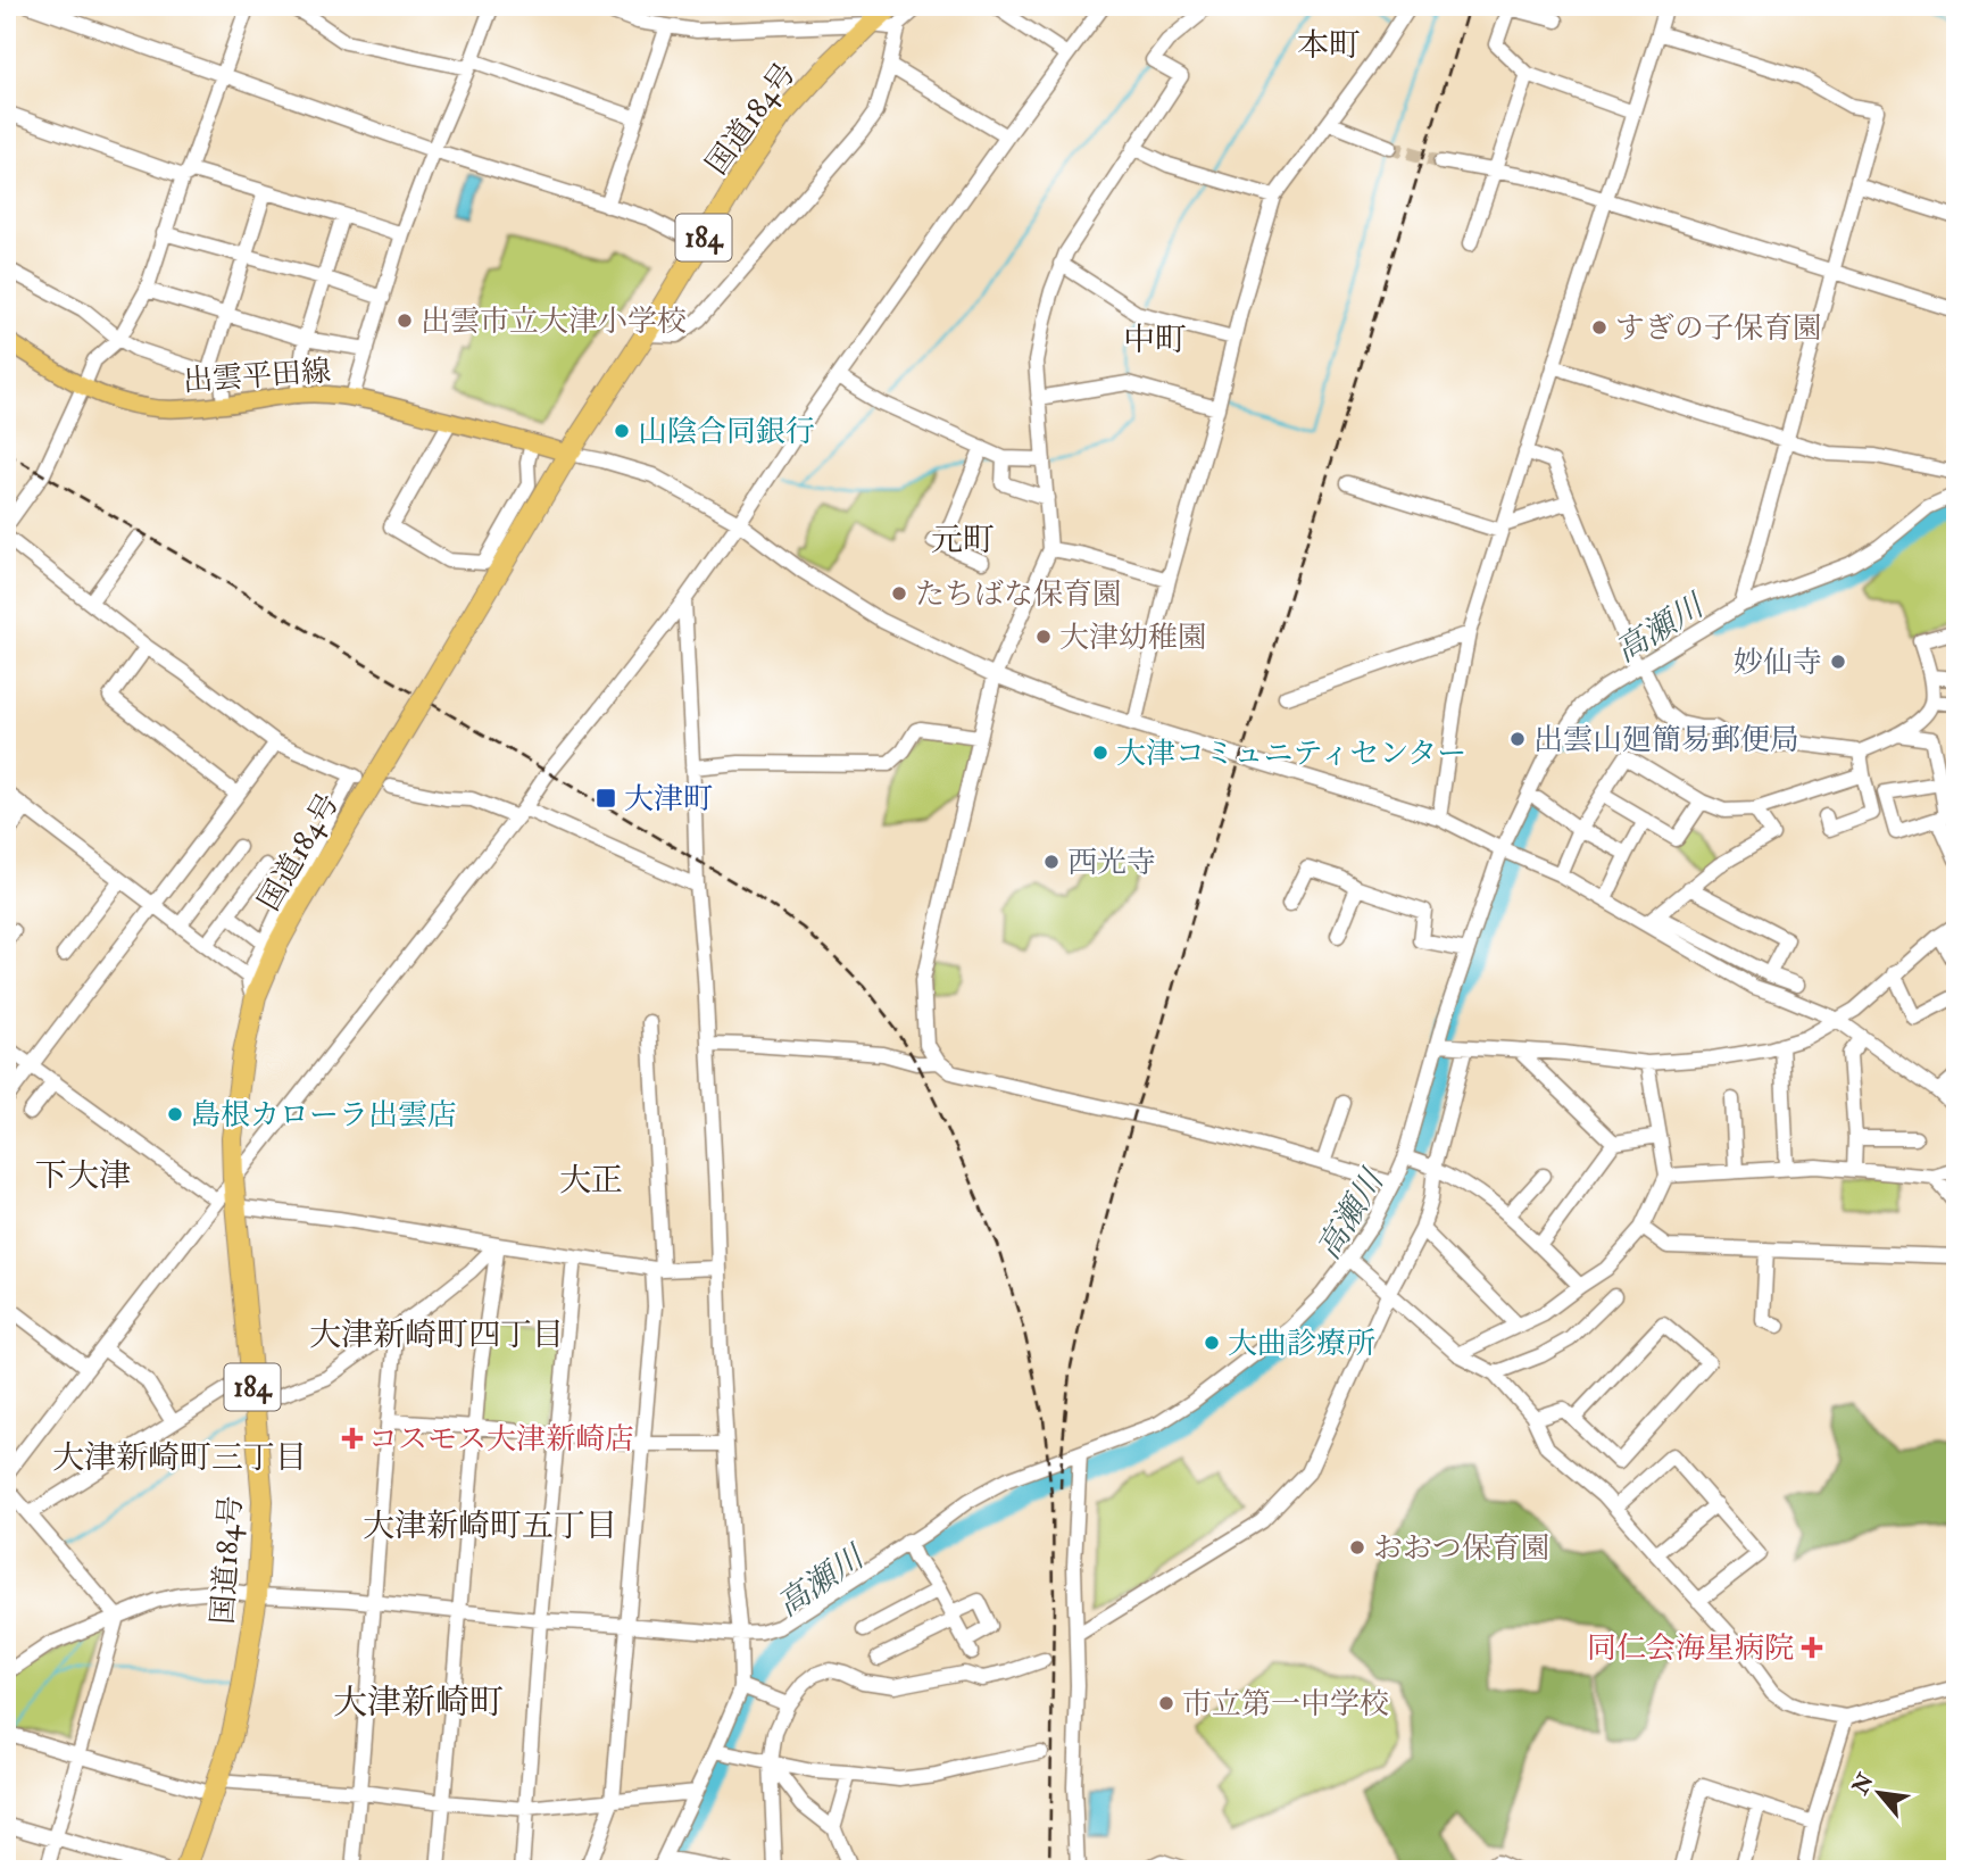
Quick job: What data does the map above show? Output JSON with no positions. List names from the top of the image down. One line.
{"streets":{"highway":["国道184号","184"],"main road":["出雲平田線"]},"crossings":[["国道184号","出雲平田線"]],"districts":["本町","中町","元町","下大津","大正","大津新崎町四丁目","大津新崎町三丁目","大津新崎町五丁目","大津新崎町"],"water":["高瀬川"],"places":{"other":["出雲市立大津小学校","すぎの子保育園","山陰合同銀行","たちばな保育園","大津幼稚園","妙仙寺","出雲山廻簡易郵便局","大津コミュニティセンター","西光寺","島根カローラ出雲店","大曲診療所","おおつ保育園","市立第一中学校"],"transit":["大津町"],"health":["コスモス大津新崎店","同仁会海星病院"]},"north":"top left"}
